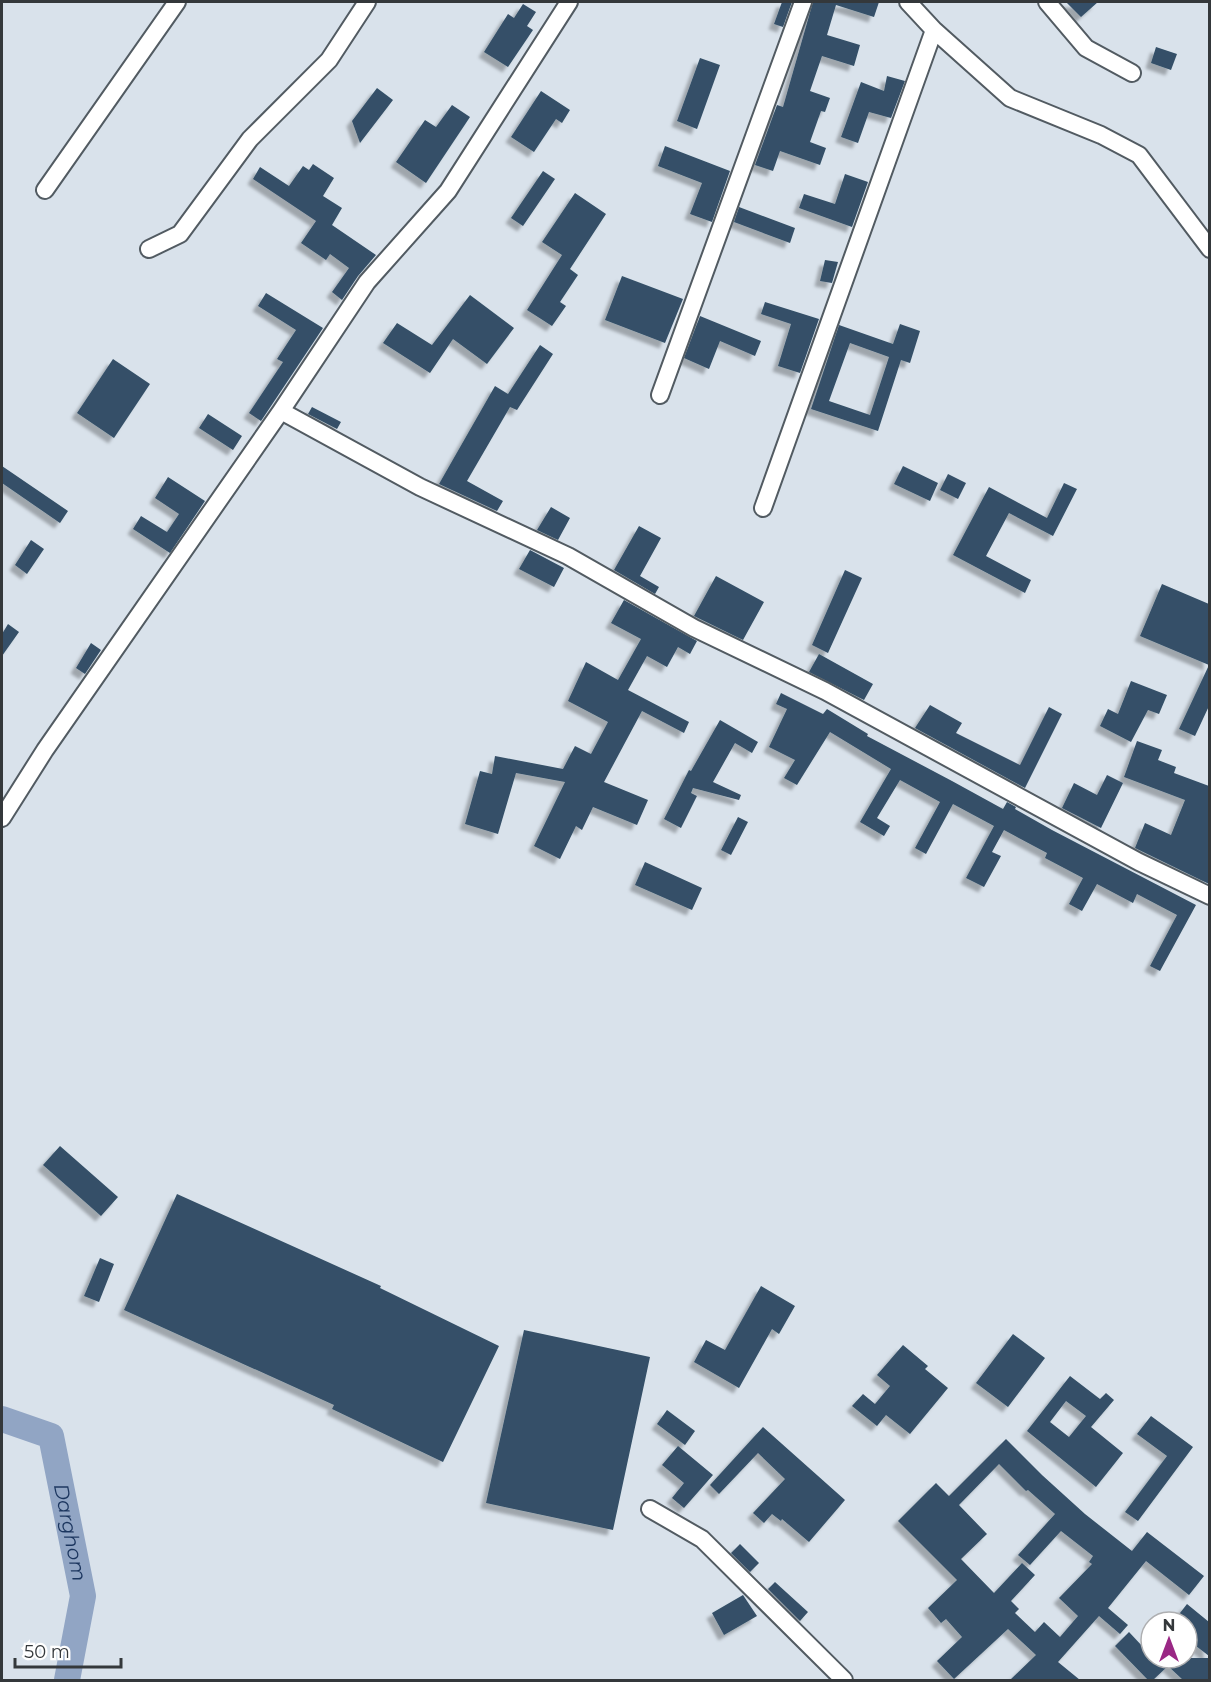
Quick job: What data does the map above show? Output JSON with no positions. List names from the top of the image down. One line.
{"water":["Darghоm"],"scale_bar":"50 m","north":"top"}
